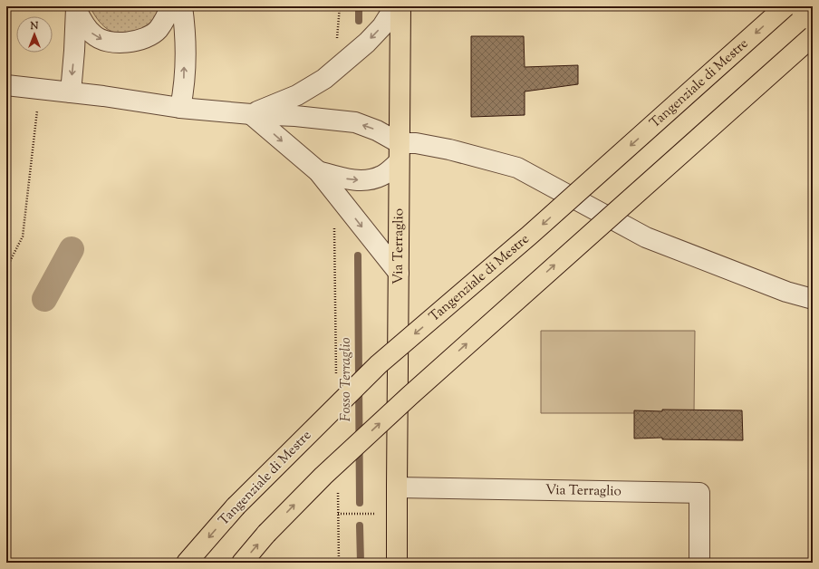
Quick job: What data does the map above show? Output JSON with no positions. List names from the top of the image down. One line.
{"streets":{"main road":["Tangenziale di Mestre","Via Terraglio"]},"water":["Fosso Terraglio"],"north":"top"}
